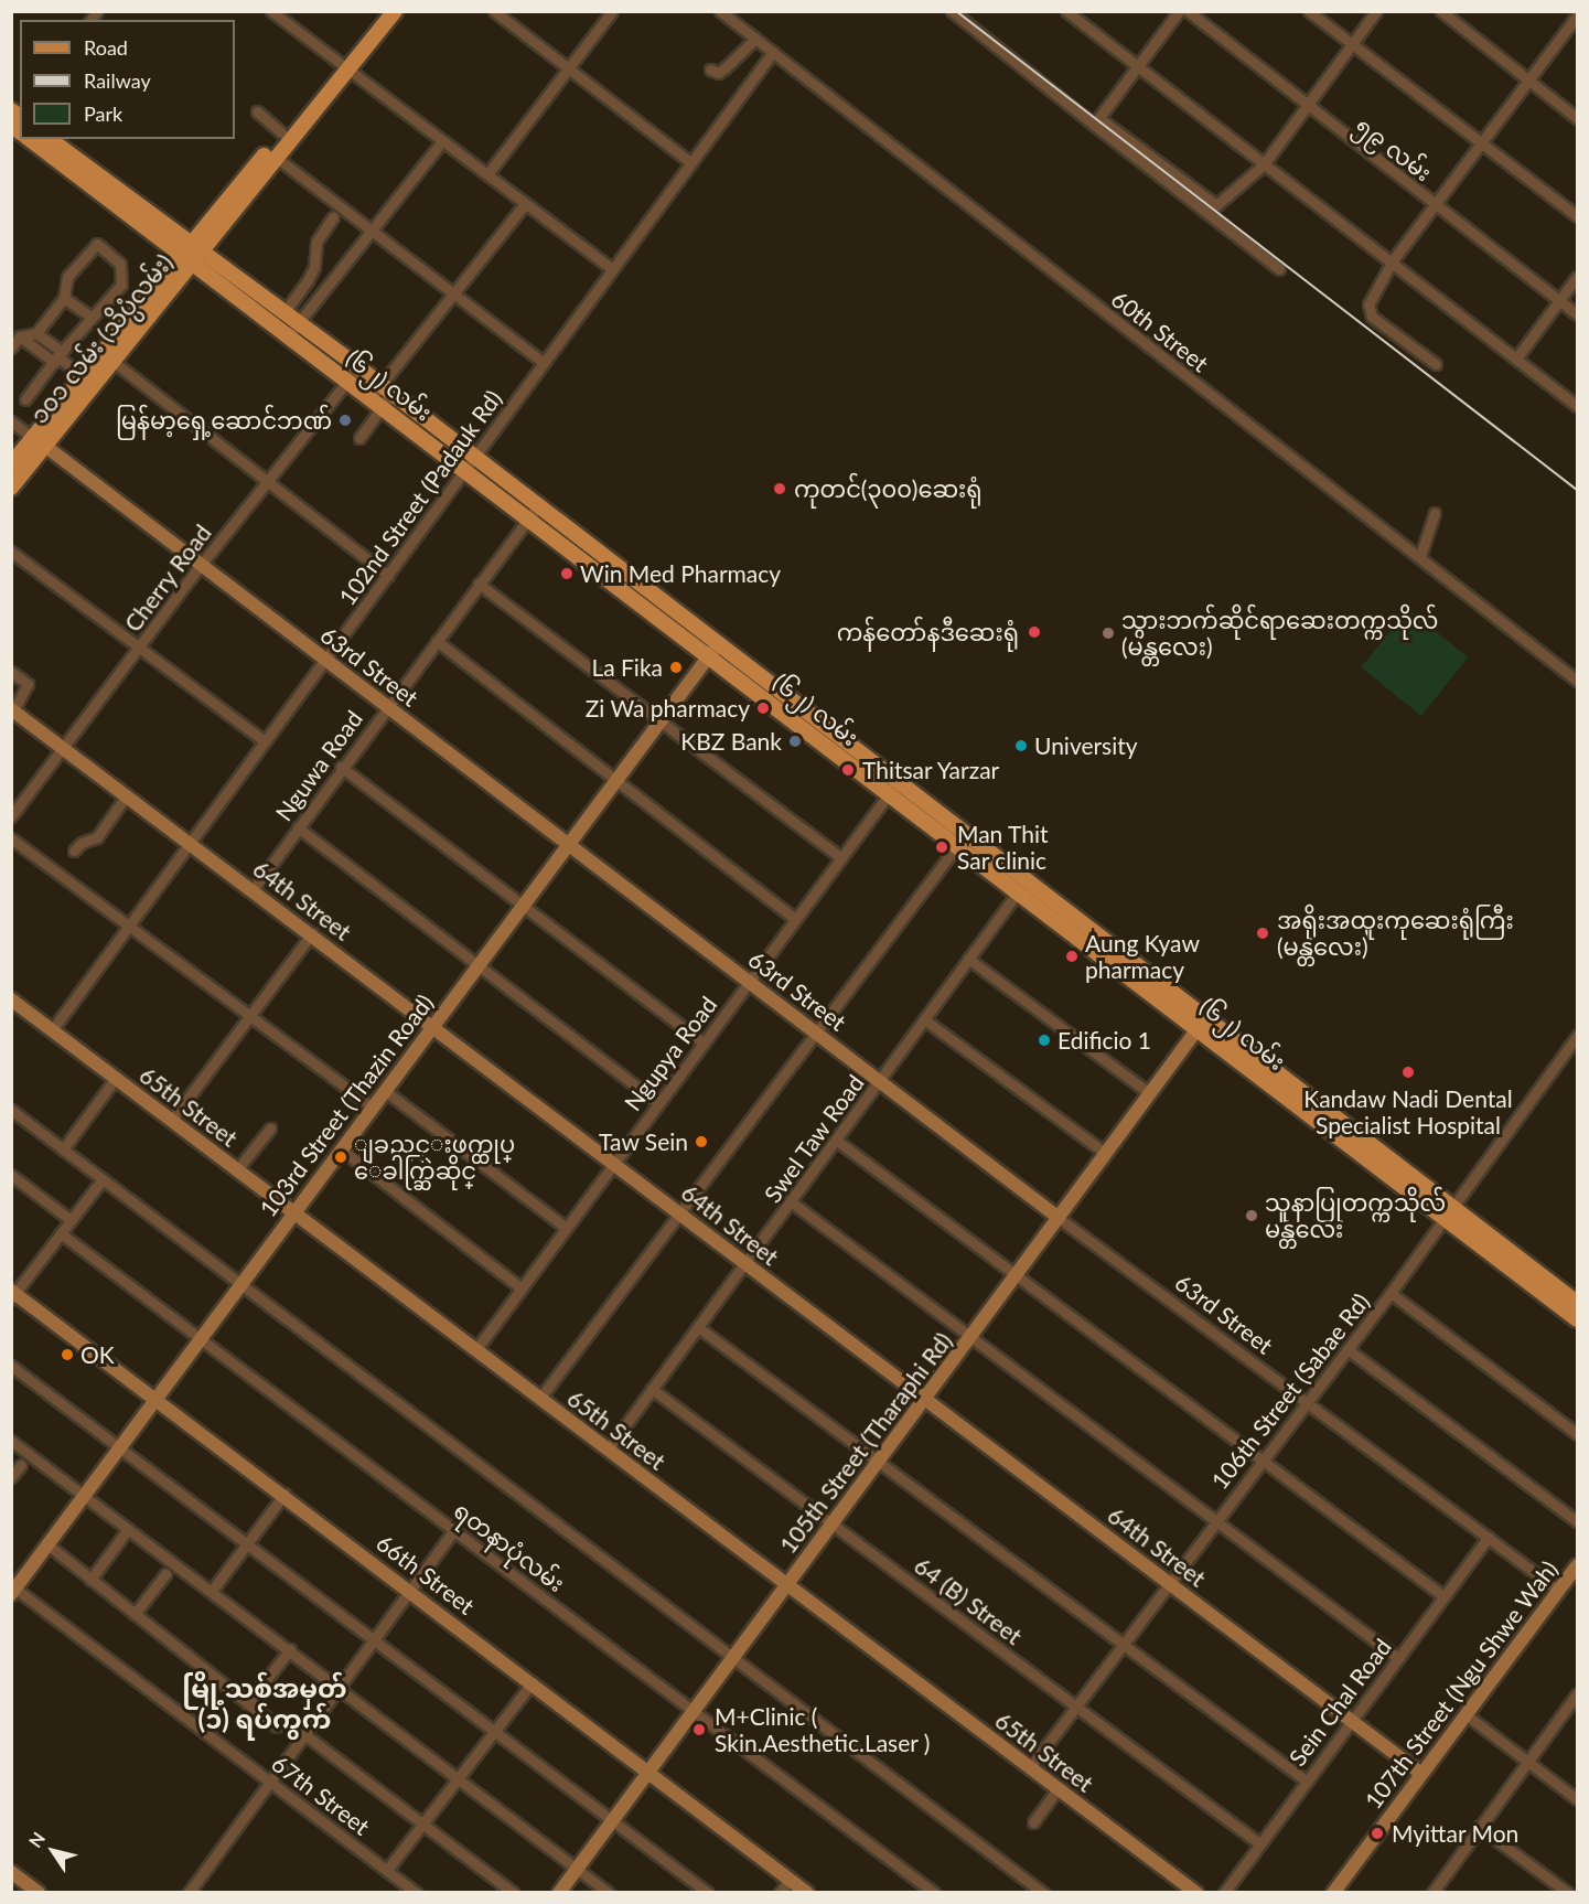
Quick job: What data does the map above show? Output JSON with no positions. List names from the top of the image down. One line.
{"streets":{"main road":["၁၀၁ လမ်း (သိပ္ပံလမ်း)","(၆၂) လမ်း"],"street":["၅၉ လမ်း","60th Street","102nd Street (Padauk Rd)","Cherry Road","63rd Street","Nguwa Road","64th Street","Ngupya Road","103rd Street (Thazin Road)","65th Street","Swel Taw Road","106th Street (Sabae Rd)","105th Street (Tharaphi Rd)","ရတနာပုံလမ်း","66th Street","64 (B) Street","107th Street (Ngu Shwe Wah)","Sein Chal Road","67th Street"]},"crossings":[["60th Street","102nd Street (Padauk Rd)"],["၁၀၁ လမ်း (သိပ္ပံလမ်း)","(၆၂) လမ်း"],["၁၀၁ လမ်း (သိပ္ပံလမ်း)","63rd Street"],["(၆၂) လမ်း","102nd Street (Padauk Rd)"],["(၆၂) လမ်း","Cherry Road"],["(၆၂) လမ်း","Nguwa Road"],["(၆၂) လမ်း","Ngupya Road"],["(၆၂) လမ်း","103rd Street (Thazin Road)"],["(၆၂) လမ်း","Swel Taw Road"],["(၆၂) လမ်း","106th Street (Sabae Rd)"],["(၆၂) လမ်း","105th Street (Tharaphi Rd)"],["102nd Street (Padauk Rd)","63rd Street"],["102nd Street (Padauk Rd)","64th Street"],["102nd Street (Padauk Rd)","65th Street"],["Cherry Road","63rd Street"],["Cherry Road","64th Street"],["63rd Street","Nguwa Road"],["63rd Street","Ngupya Road"],["63rd Street","103rd Street (Thazin Road)"],["63rd Street","Swel Taw Road"],["63rd Street","106th Street (Sabae Rd)"],["63rd Street","105th Street (Tharaphi Rd)"],["63rd Street","107th Street (Ngu Shwe Wah)"],["63rd Street","Sein Chal Road"],["Nguwa Road","64th Street"],["64th Street","Ngupya Road"],["64th Street","103rd Street (Thazin Road)"],["64th Street","Swel Taw Road"],["64th Street","106th Street (Sabae Rd)"],["64th Street","105th Street (Tharaphi Rd)"],["64th Street","107th Street (Ngu Shwe Wah)"],["64th Street","Sein Chal Road"],["Ngupya Road","65th Street"],["103rd Street (Thazin Road)","65th Street"],["103rd Street (Thazin Road)","ရတနာပုံလမ်း"],["103rd Street (Thazin Road)","66th Street"],["103rd Street (Thazin Road)","67th Street"],["65th Street","Swel Taw Road"],["65th Street","106th Street (Sabae Rd)"],["65th Street","105th Street (Tharaphi Rd)"],["Swel Taw Road","64 (B) Street"],["106th Street (Sabae Rd)","64 (B) Street"],["105th Street (Tharaphi Rd)","ရတနာပုံလမ်း"],["105th Street (Tharaphi Rd)","66th Street"],["105th Street (Tharaphi Rd)","64 (B) Street"],["64 (B) Street","Sein Chal Road"]],"districts":["မြို့သစ်အမှတ် (၁) ရပ်ကွက်"],"places":["မြန်မာ့ရှေ့ဆောင်ဘဏ်","ကုတင်(၃၀၀)ဆေးရုံ","Win Med Pharmacy","ကန်တော်နဒီဆေးရုံ","သွားဘက်ဆိုင်ရာဆေးတက္ကသိုလ် (မန္တလေး)","La Fika","Zi Wa pharmacy","KBZ Bank","University","Thitsar Yarzar","Man Thit Sar clinic","အရိုးအထူးကုဆေးရုံကြီး (မန္တလေး)","Aung Kyaw pharmacy","Edificio 1","Kandaw Nadi Dental Specialist Hospital","Taw Sein","ျခည္လင္းဖက္ထုပ္ ေခါက္ဆြဲဆိုင္","သူနာပြုတက္ကသိုလ် မန္တလေး","OK","M+Clinic ( Skin.Aesthetic.Laser )","Myittar Mon"],"legend":["Road","Railway","Park"],"north":"top left"}
